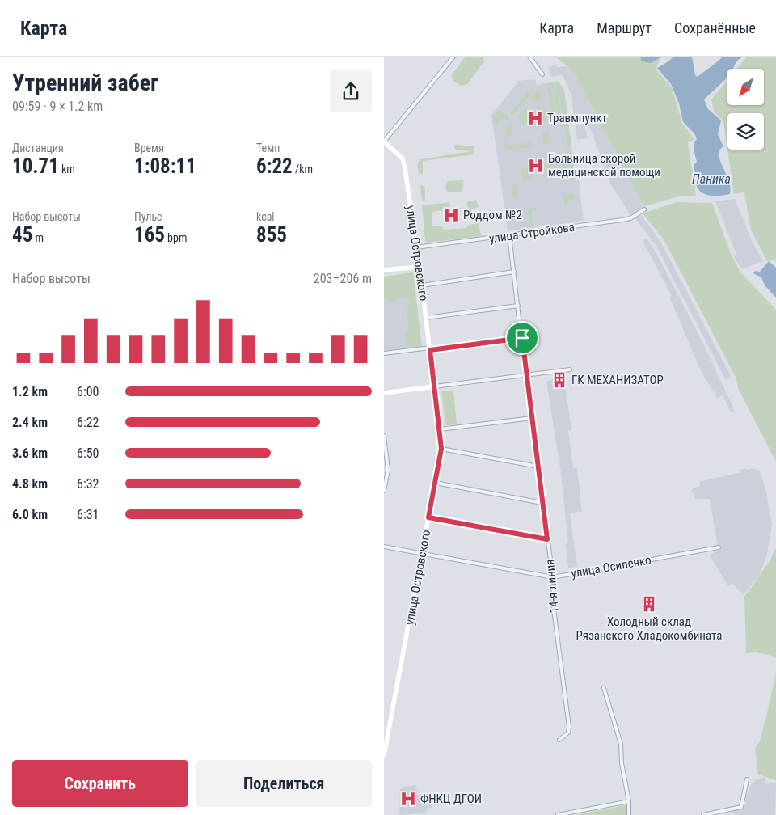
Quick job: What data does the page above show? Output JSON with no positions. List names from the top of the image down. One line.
{"streets":{"street":["улица Стройкова","улица Островского","улица Осипенко","14-я линия"]},"crossings":[["улица Стройкова","улица Островского"],["улица Стройкова","14-я линия"],["улица Островского","улица Осипенко"],["улица Осипенко","14-я линия"]],"water":["Паника"],"places":{"hospital":["Травмпункт","Больница скорой медицинской помощи","Роддом №2","ФНКЦ ДГОИ"],"building":["ГК МЕХАНИЗАТОР","Холодный склад Рязанского Хладокомбината"]},"north":"bottom left","page":{"header":"Карта","nav":["Карта","Маршрут","Сохранённые"],"heading":["Утренний забег","09:59 · 9 × 1.2 km"],"stats":[["Дистанция","10.71 km"],["Время","1:08:11"],["Темп","6:22 /km"],["Набор высоты","45 m"],["Пульс","165 bpm"],["kcal","855"]],"chart":["Набор высоты","203–206 m"],"list":[{"name":"1.2 km","note":"6:00"},{"name":"2.4 km","note":"6:22"},{"name":"3.6 km","note":"6:50"},{"name":"4.8 km","note":"6:32"},{"name":"6.0 km","note":"6:31"}],"buttons":["Сохранить","Поделиться"]}}
